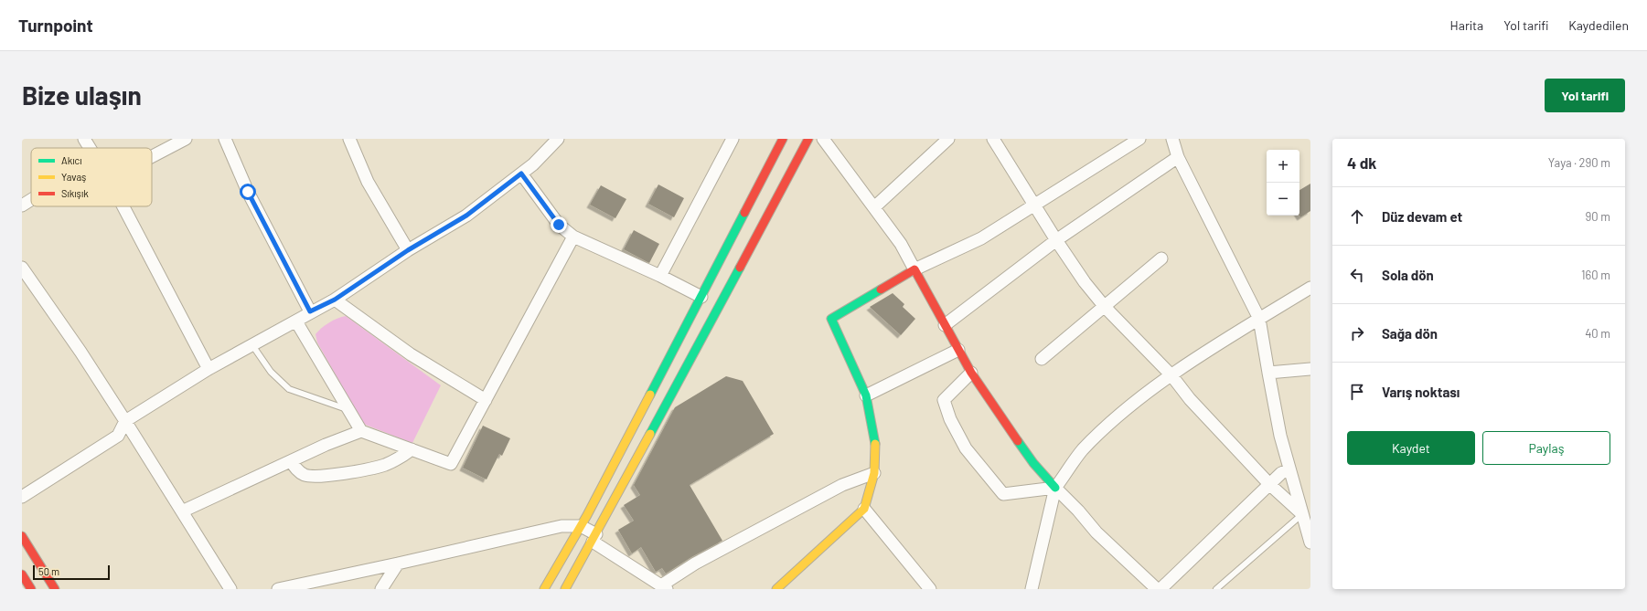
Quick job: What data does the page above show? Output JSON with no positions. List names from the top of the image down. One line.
{"legend":["Akıcı","Yavaş","Sıkışık"],"scale_bar":"50 m","page":{"header":"Turnpoint","nav":["Harita","Yol tarifi","Kaydedilen"],"buttons":["Yol tarifi",["Kaydet","Paylaş"]],"title":"Bize ulaşın","heading":["4 dk","Yaya · 290 m"],"map_buttons":["+","−"],"list":[["Düz devam et","90 m"],["Sola dön","160 m"],["Sağa dön","40 m"],"Varış noktası"],"scale":"50 m"}}
